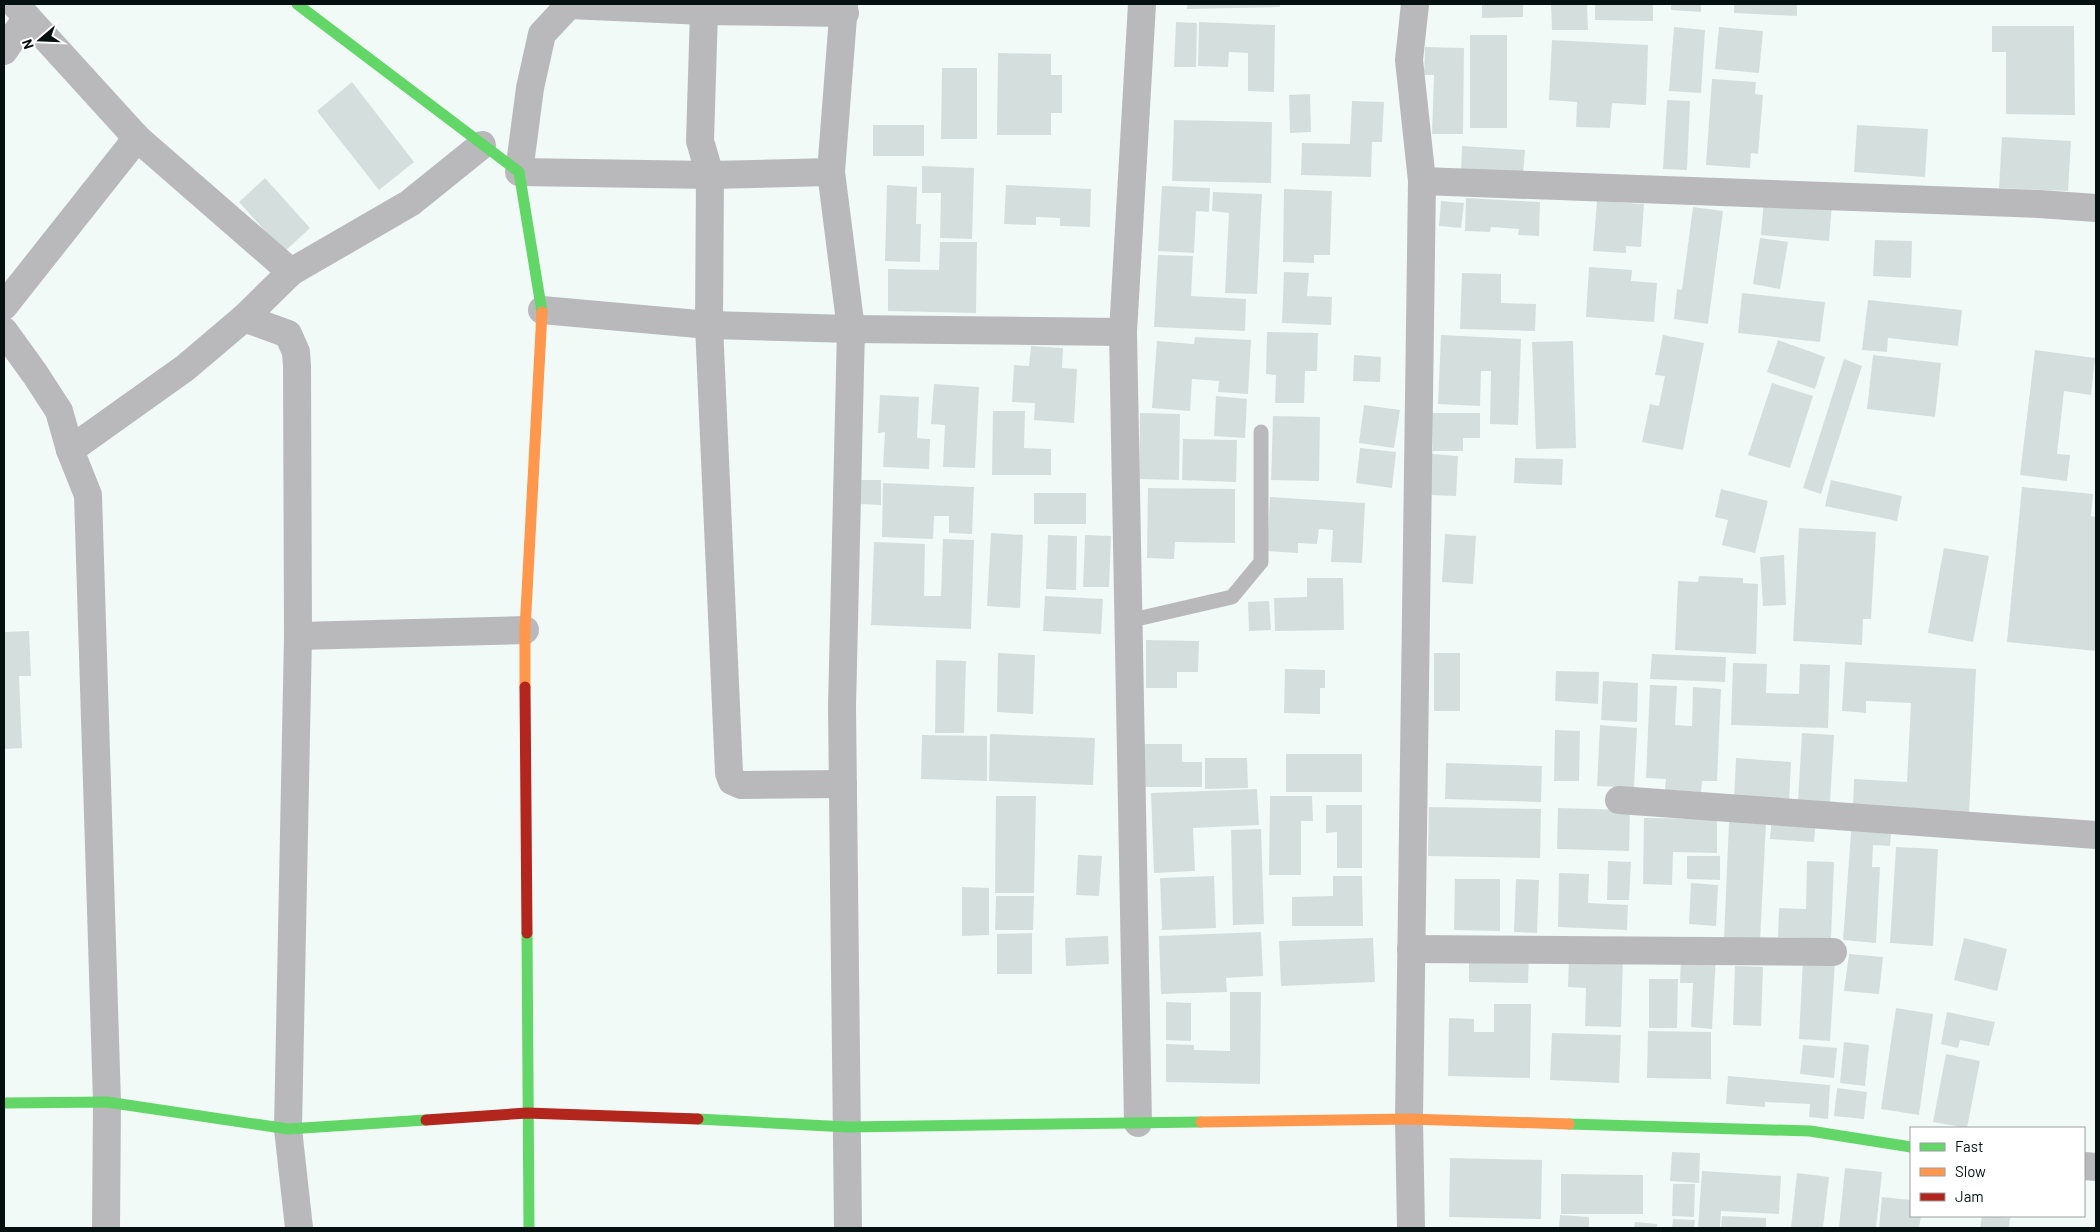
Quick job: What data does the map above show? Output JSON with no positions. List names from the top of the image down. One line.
{"legend":["Fast","Slow","Jam"],"north":"left"}
